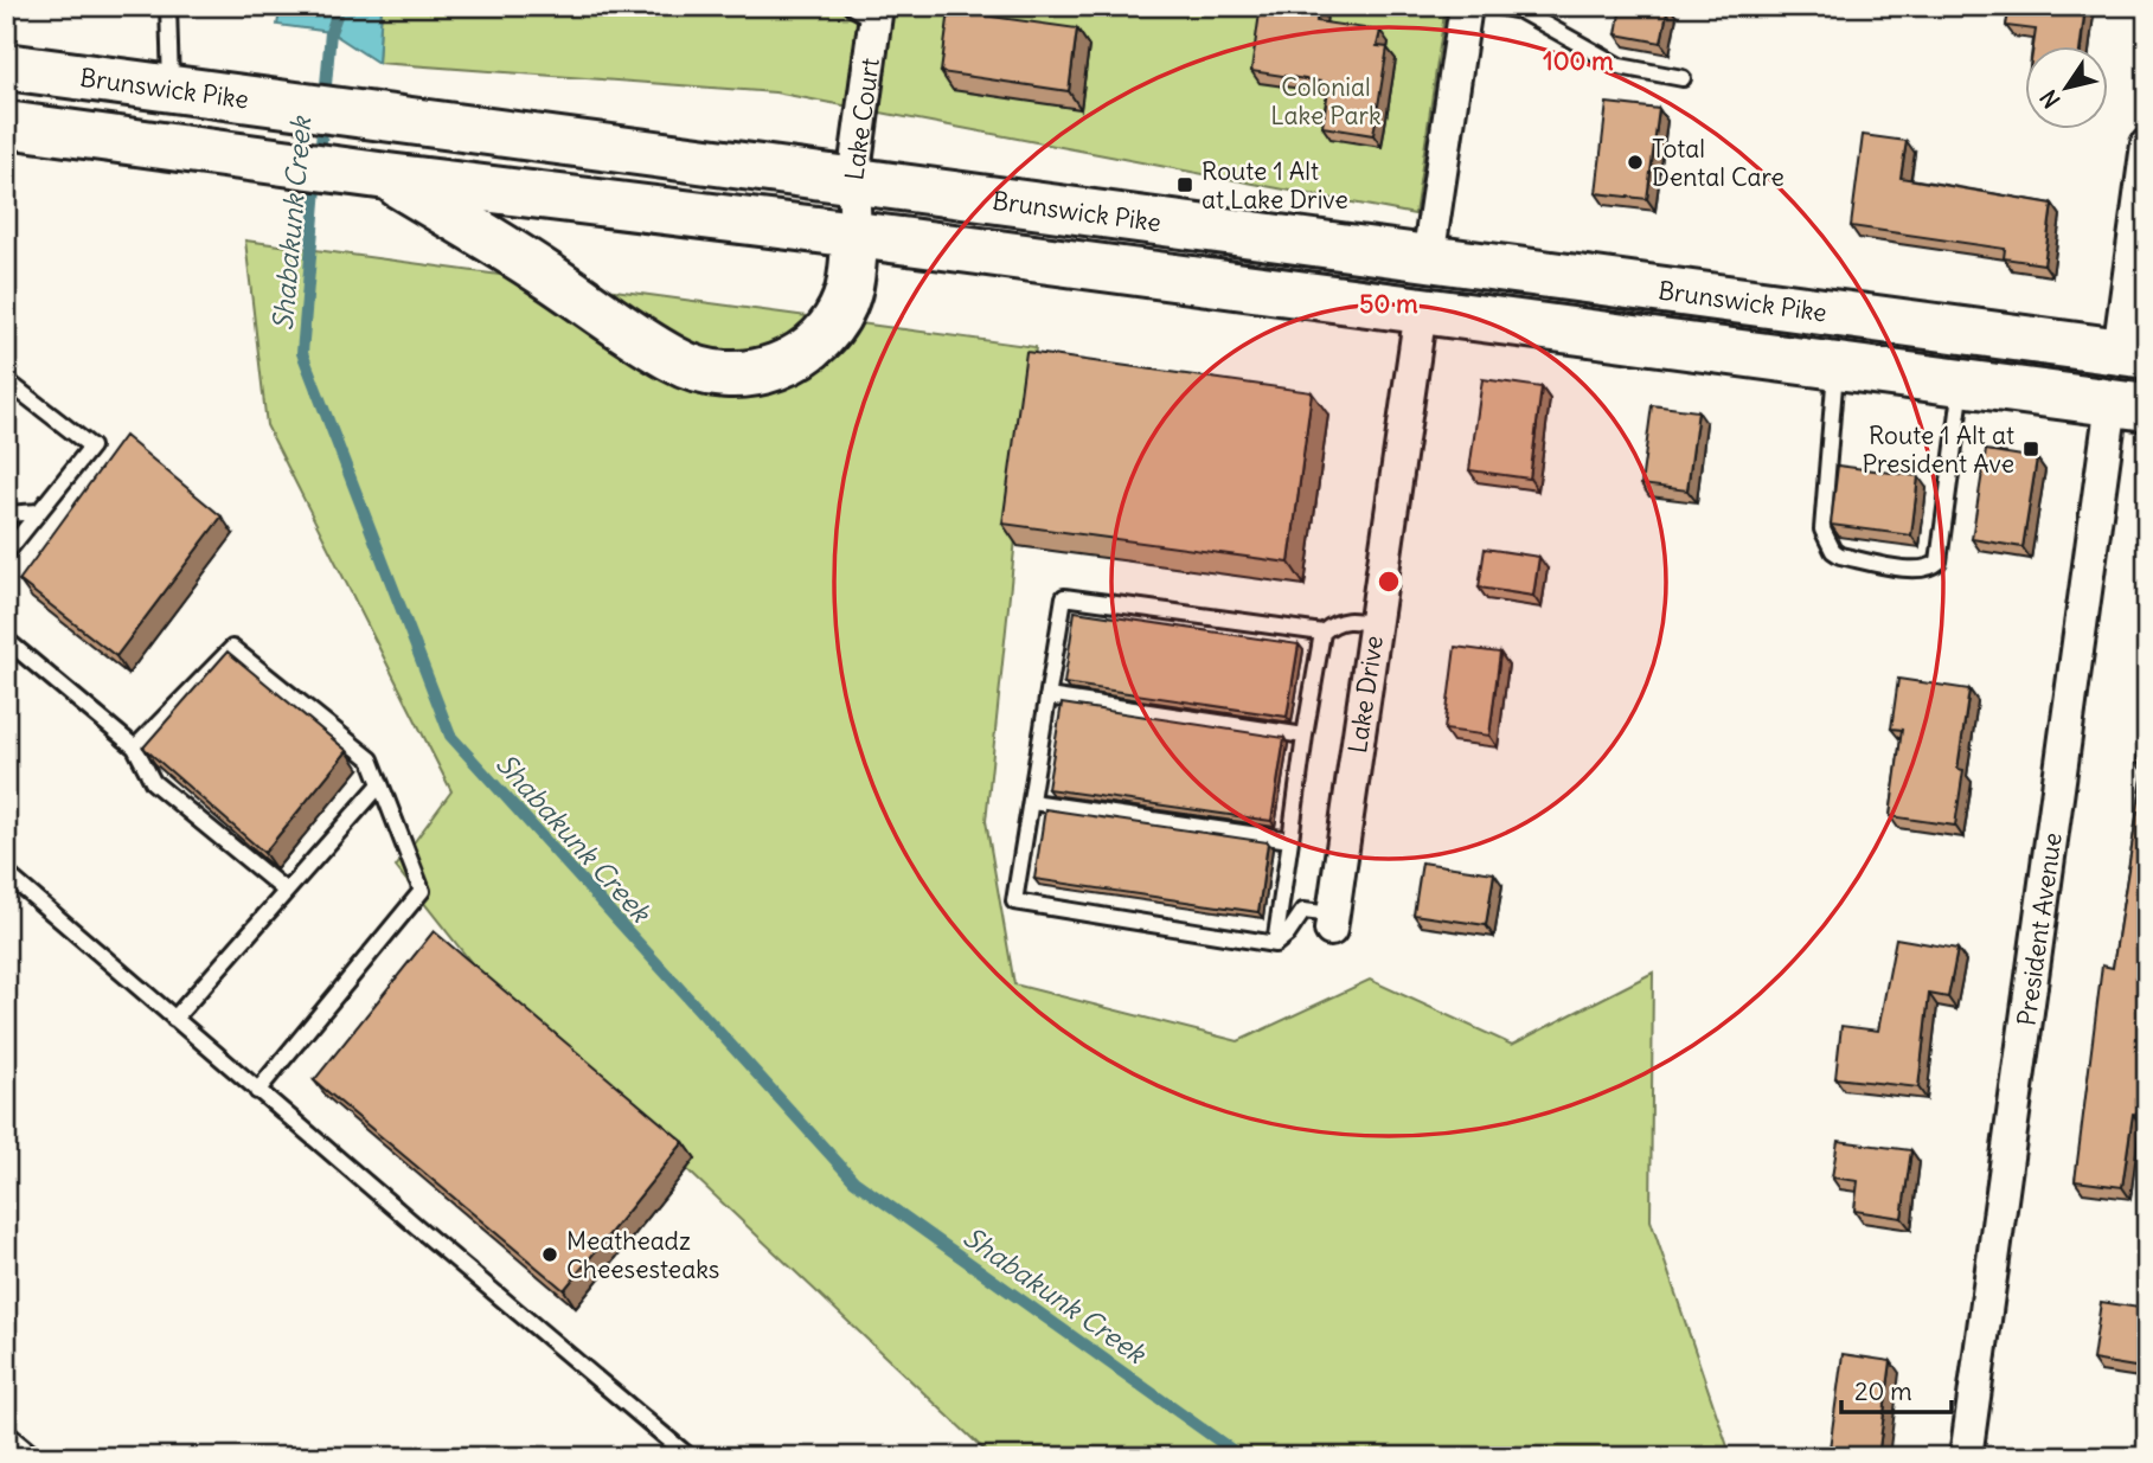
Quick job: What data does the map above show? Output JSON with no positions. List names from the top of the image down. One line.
{"streets":{"main road":["Brunswick Pike"],"street":["Lake Court","Lake Drive","President Avenue"]},"crossings":[["Brunswick Pike","Lake Court"],["Brunswick Pike","Lake Drive"],["Brunswick Pike","President Avenue"]],"water":["Shabakunk Creek"],"parks":["Colonial Lake Park"],"places":{"other":["Total Dental Care","Meatheadz Cheesesteaks"],"transit":["Route 1 Alt at Lake Drive","Route 1 Alt at President Ave"]},"scale_bar":"20 m","north":"bottom left","rings":["100 m","50 m"]}
